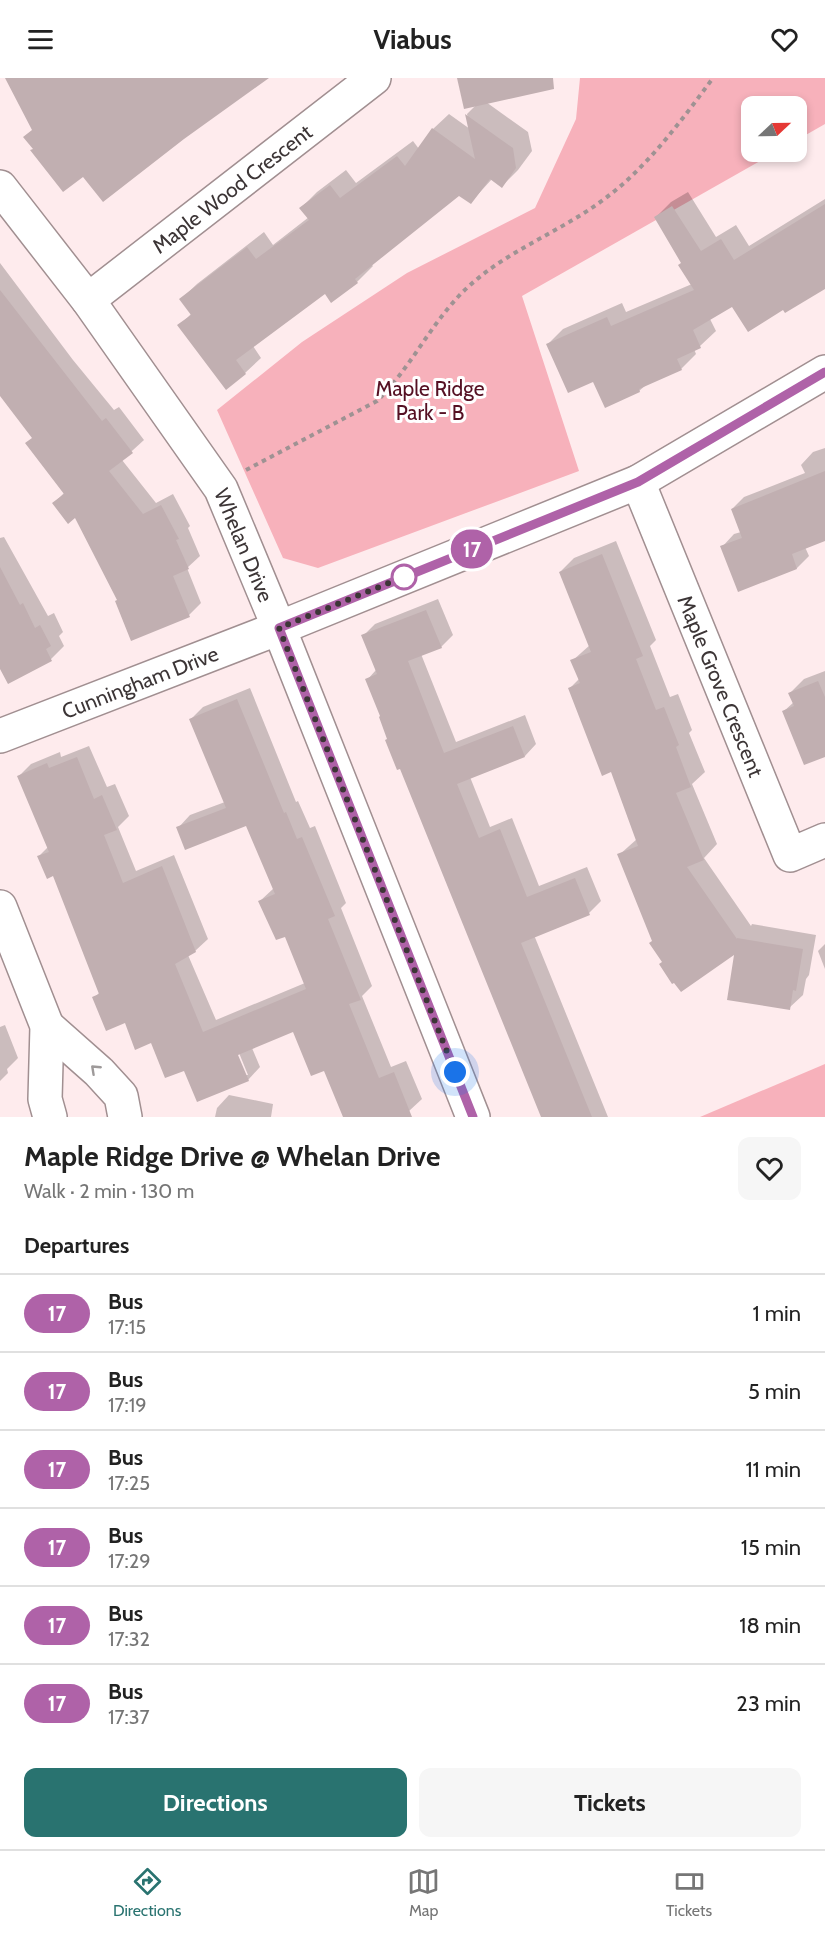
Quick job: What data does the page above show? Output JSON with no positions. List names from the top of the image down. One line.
{"streets":{"street":["Maple Wood Crescent","Whelan Drive","Cunningham Drive","Maple Grove Crescent"]},"crossings":[["Maple Wood Crescent","Whelan Drive"],["Whelan Drive","Cunningham Drive"],["Cunningham Drive","Maple Grove Crescent"]],"parks":["Maple Ridge Park - B"],"lines":["bus line 17"],"north":"right","page":{"header":"Viabus","on_map":"17","heading":[["Maple Ridge Drive @ Whelan Drive","Walk · 2 min · 130 m"],"Departures"],"list":[{"mark":"17","name":"Bus","note":"17:15","value":"1 min"},{"mark":"17","name":"Bus","note":"17:19","value":"5 min"},{"mark":"17","name":"Bus","note":"17:25","value":"11 min"},{"mark":"17","name":"Bus","note":"17:29","value":"15 min"},{"mark":"17","name":"Bus","note":"17:32","value":"18 min"},{"mark":"17","name":"Bus","note":"17:37","value":"23 min"}],"buttons":["Directions","Tickets"],"tabs":["Directions","Map","Tickets"]}}
